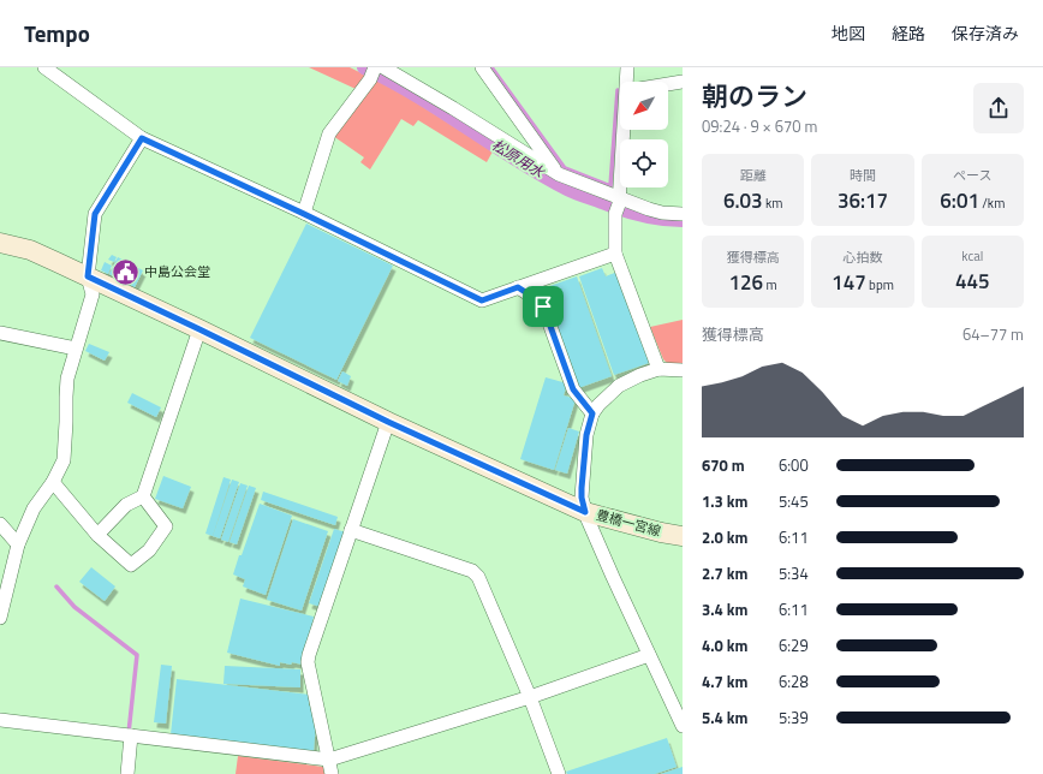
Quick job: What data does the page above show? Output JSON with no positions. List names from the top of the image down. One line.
{"streets":{"main road":["豊橋一宮線"]},"water":["松原用水"],"places":{"public building":["中島公会堂"]},"north":"bottom left","page":{"header":"Tempo","nav":["地図","経路","保存済み"],"heading":["朝のラン","09:24 · 9 × 670 m"],"stats":[["距離","6.03 km"],["時間","36:17"],["ペース","6:01 /km"],["獲得標高","126 m"],["心拍数","147 bpm"],["kcal","445"]],"chart":["獲得標高","64–77 m"],"list":[{"name":"670 m","note":"6:00"},{"name":"1.3 km","note":"5:45"},{"name":"2.0 km","note":"6:11"},{"name":"2.7 km","note":"5:34"},{"name":"3.4 km","note":"6:11"},{"name":"4.0 km","note":"6:29"},{"name":"4.7 km","note":"6:28"},{"name":"5.4 km","note":"5:39"}]}}
